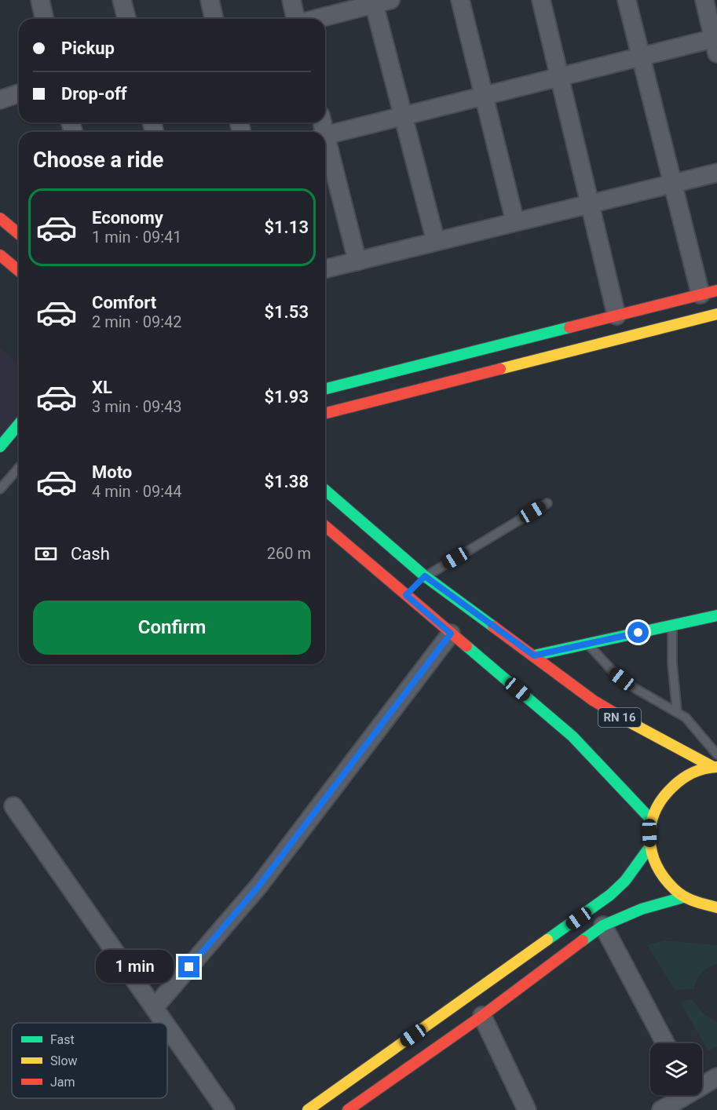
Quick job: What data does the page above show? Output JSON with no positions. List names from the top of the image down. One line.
{"streets":{"street":["RN 16"]},"legend":["Fast","Slow","Jam"],"page":{"banner":["Pickup","Drop-off"],"heading":"Choose a ride","list":[{"name":"Economy","note":"1 min · 09:41","value":"$1.13"},{"name":"Comfort","note":"2 min · 09:42","value":"$1.53"},{"name":"XL","note":"3 min · 09:43","value":"$1.93"},{"name":"Moto","note":"4 min · 09:44","value":"$1.38"}],"pay":["Cash","260 m"],"buttons":"Confirm","bubble":"1 min"}}
